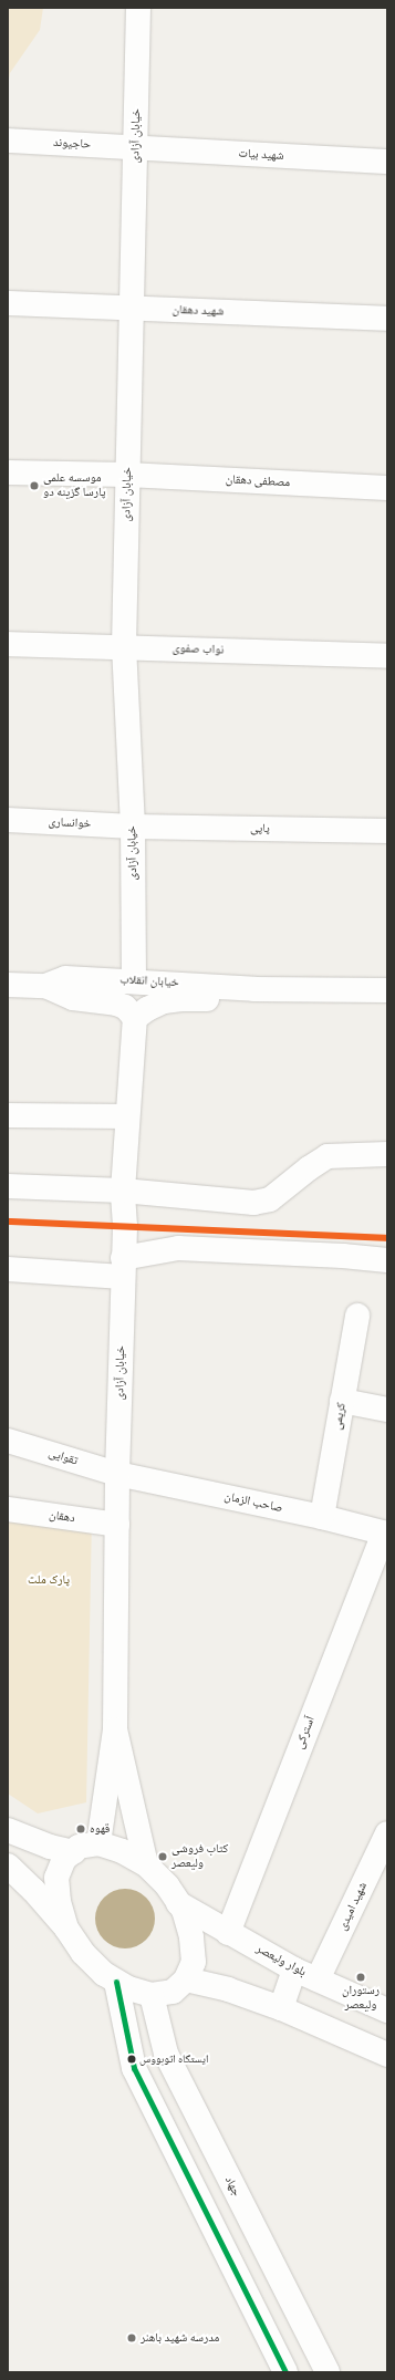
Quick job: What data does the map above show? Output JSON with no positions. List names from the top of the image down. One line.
{"streets":{"street":["خیابان آزادی","حاجیوند","شهید بیات","شهید دهقان","مصطفی دهقان","نواب صفوی","خوانساری","پاپی","خیابان انقلاب","کریمی","تقوایی","صاحب الزمان","دهقان","آسترکی","شهید امیدی","بلوار ولیعصر","جهاد"]},"crossings":[["خیابان آزادی","حاجیوند"],["خیابان آزادی","شهید بیات"],["خیابان آزادی","شهید دهقان"],["خیابان آزادی","مصطفی دهقان"],["خیابان آزادی","نواب صفوی"],["خیابان آزادی","خوانساری"],["خیابان آزادی","پاپی"],["خیابان آزادی","خیابان انقلاب"],["خیابان آزادی","تقوایی"],["خیابان آزادی","صاحب الزمان"],["خیابان آزادی","دهقان"],["حاجیوند","شهید بیات"],["خوانساری","پاپی"],["کریمی","صاحب الزمان"],["تقوایی","صاحب الزمان"],["صاحب الزمان","آسترکی"],["آسترکی","بلوار ولیعصر"],["شهید امیدی","بلوار ولیعصر"],["بلوار ولیعصر","جهاد"]],"parks":["پارک ملت"],"places":["موسسه علمی پارسا گزینه دو","قهوه","کتاب فروشی ولیعصر","رستوران ولیعصر","ایستگاه اتوبووس","مدرسه شهید باهنر"]}
